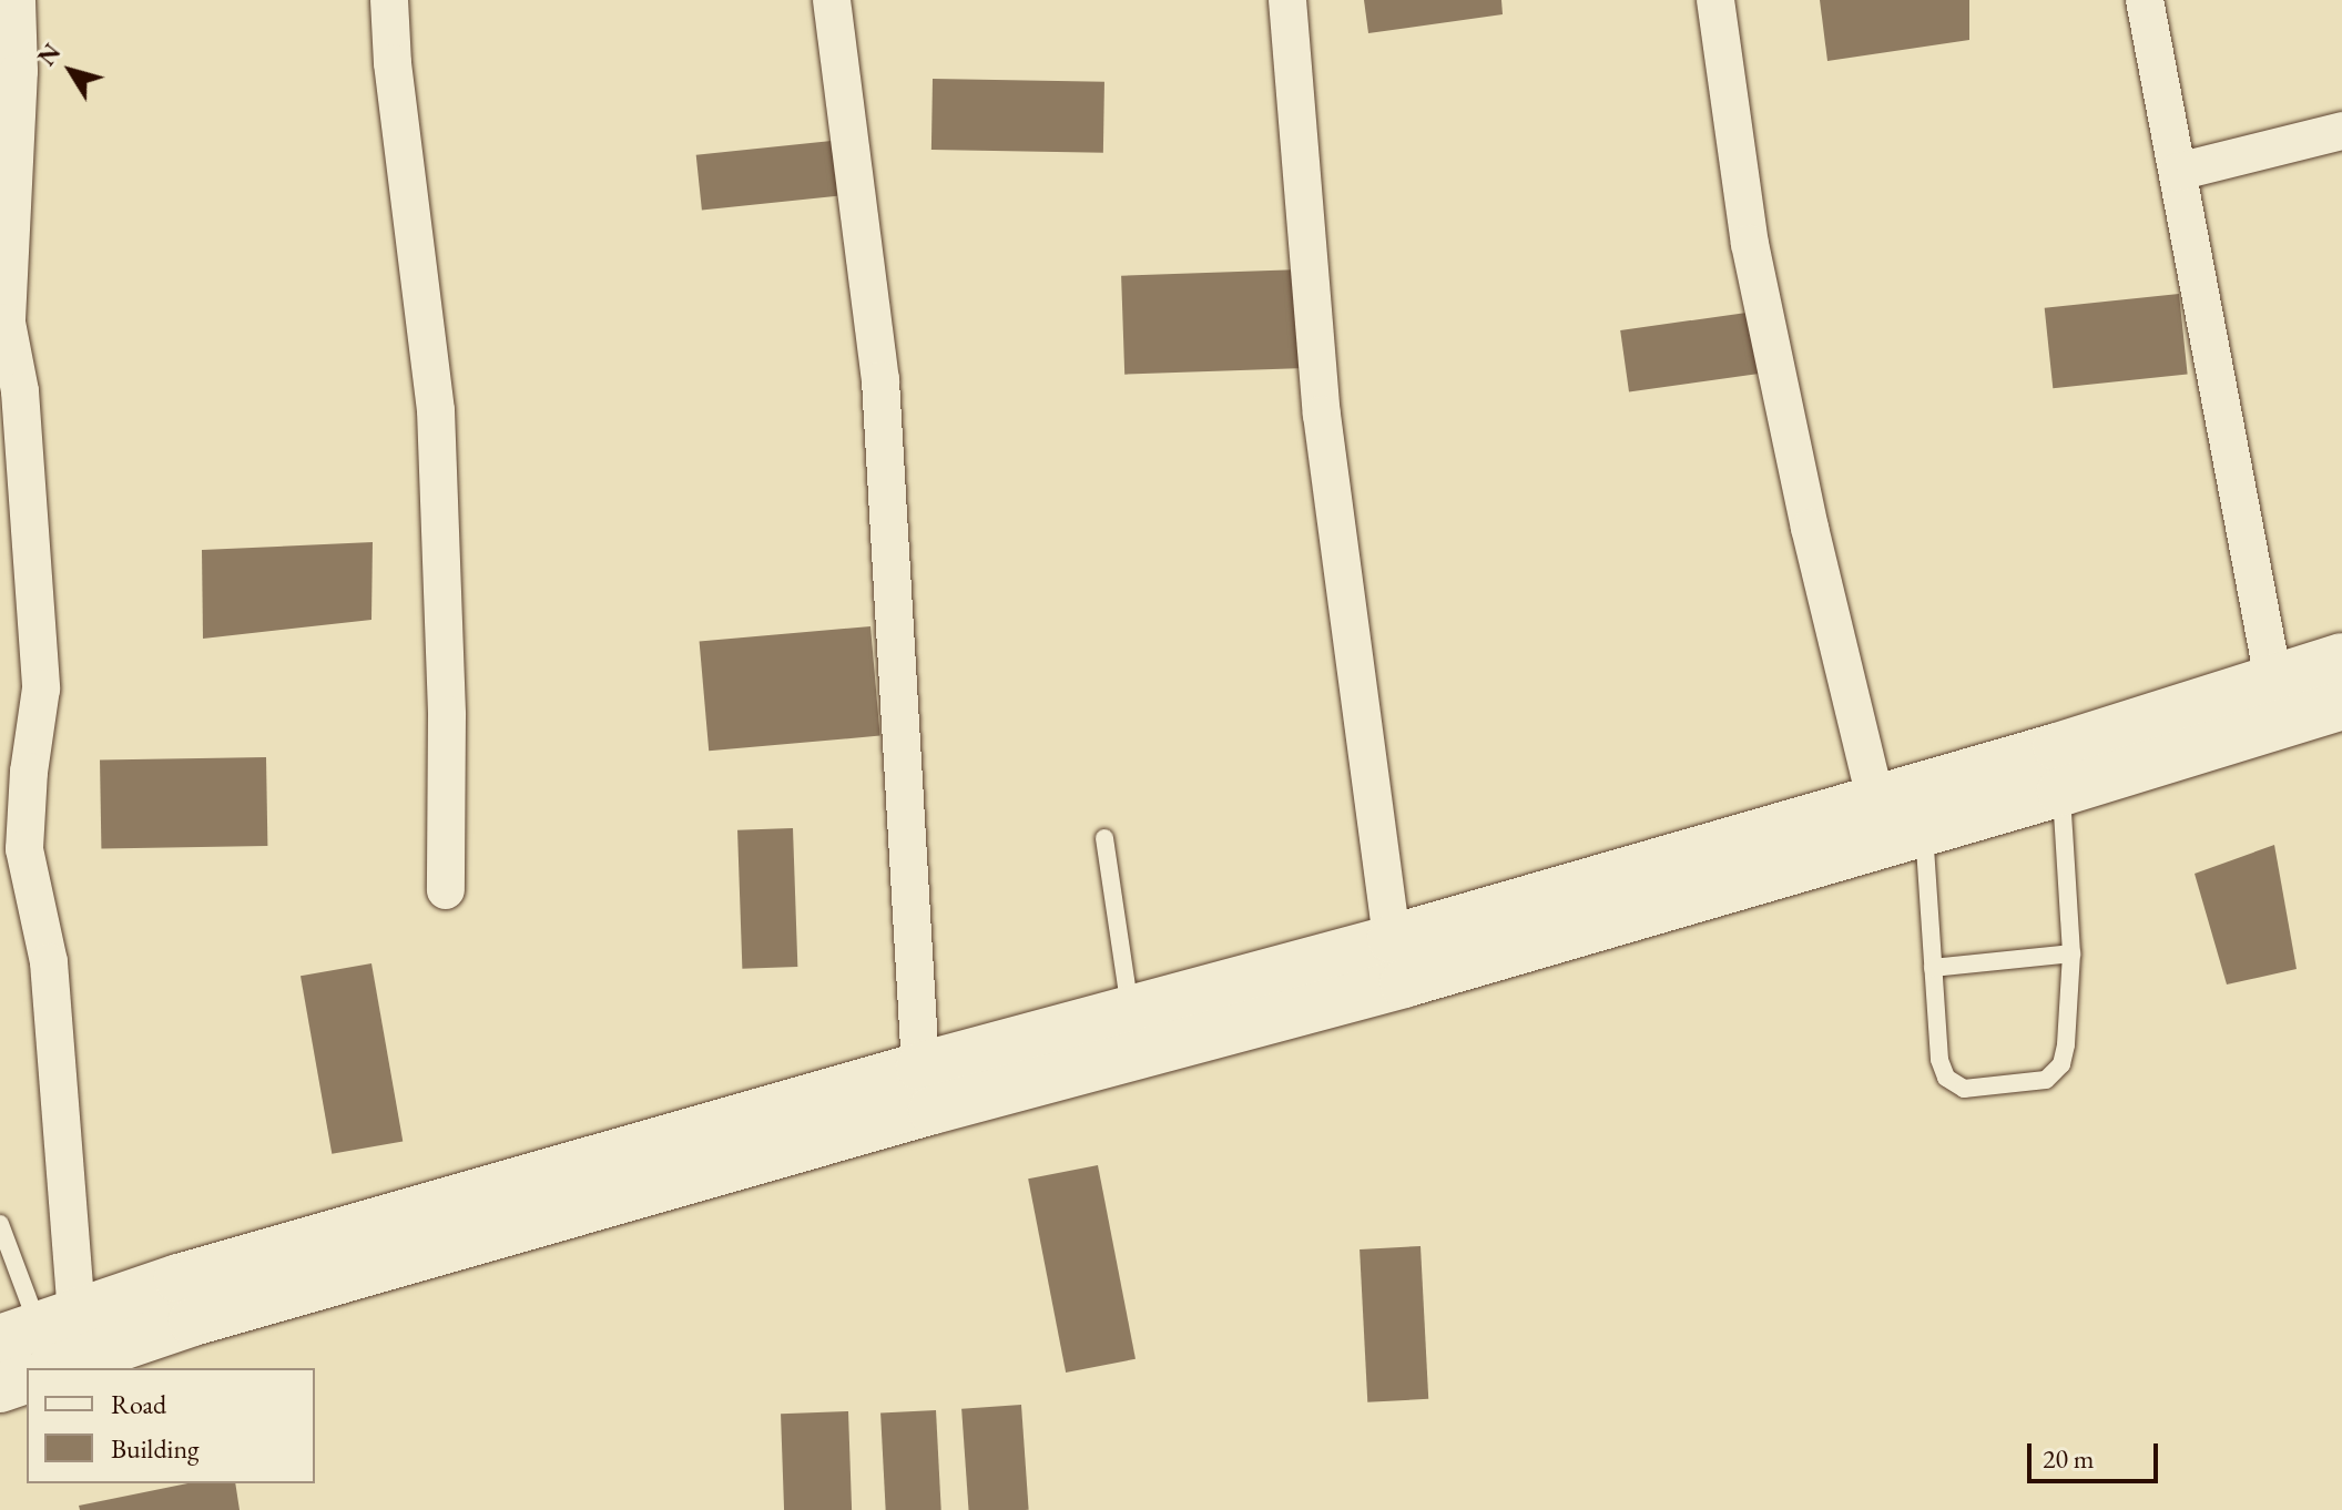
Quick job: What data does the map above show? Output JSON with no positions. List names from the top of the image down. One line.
{"legend":["Road","Building"],"scale_bar":"20 m","north":"top left"}
